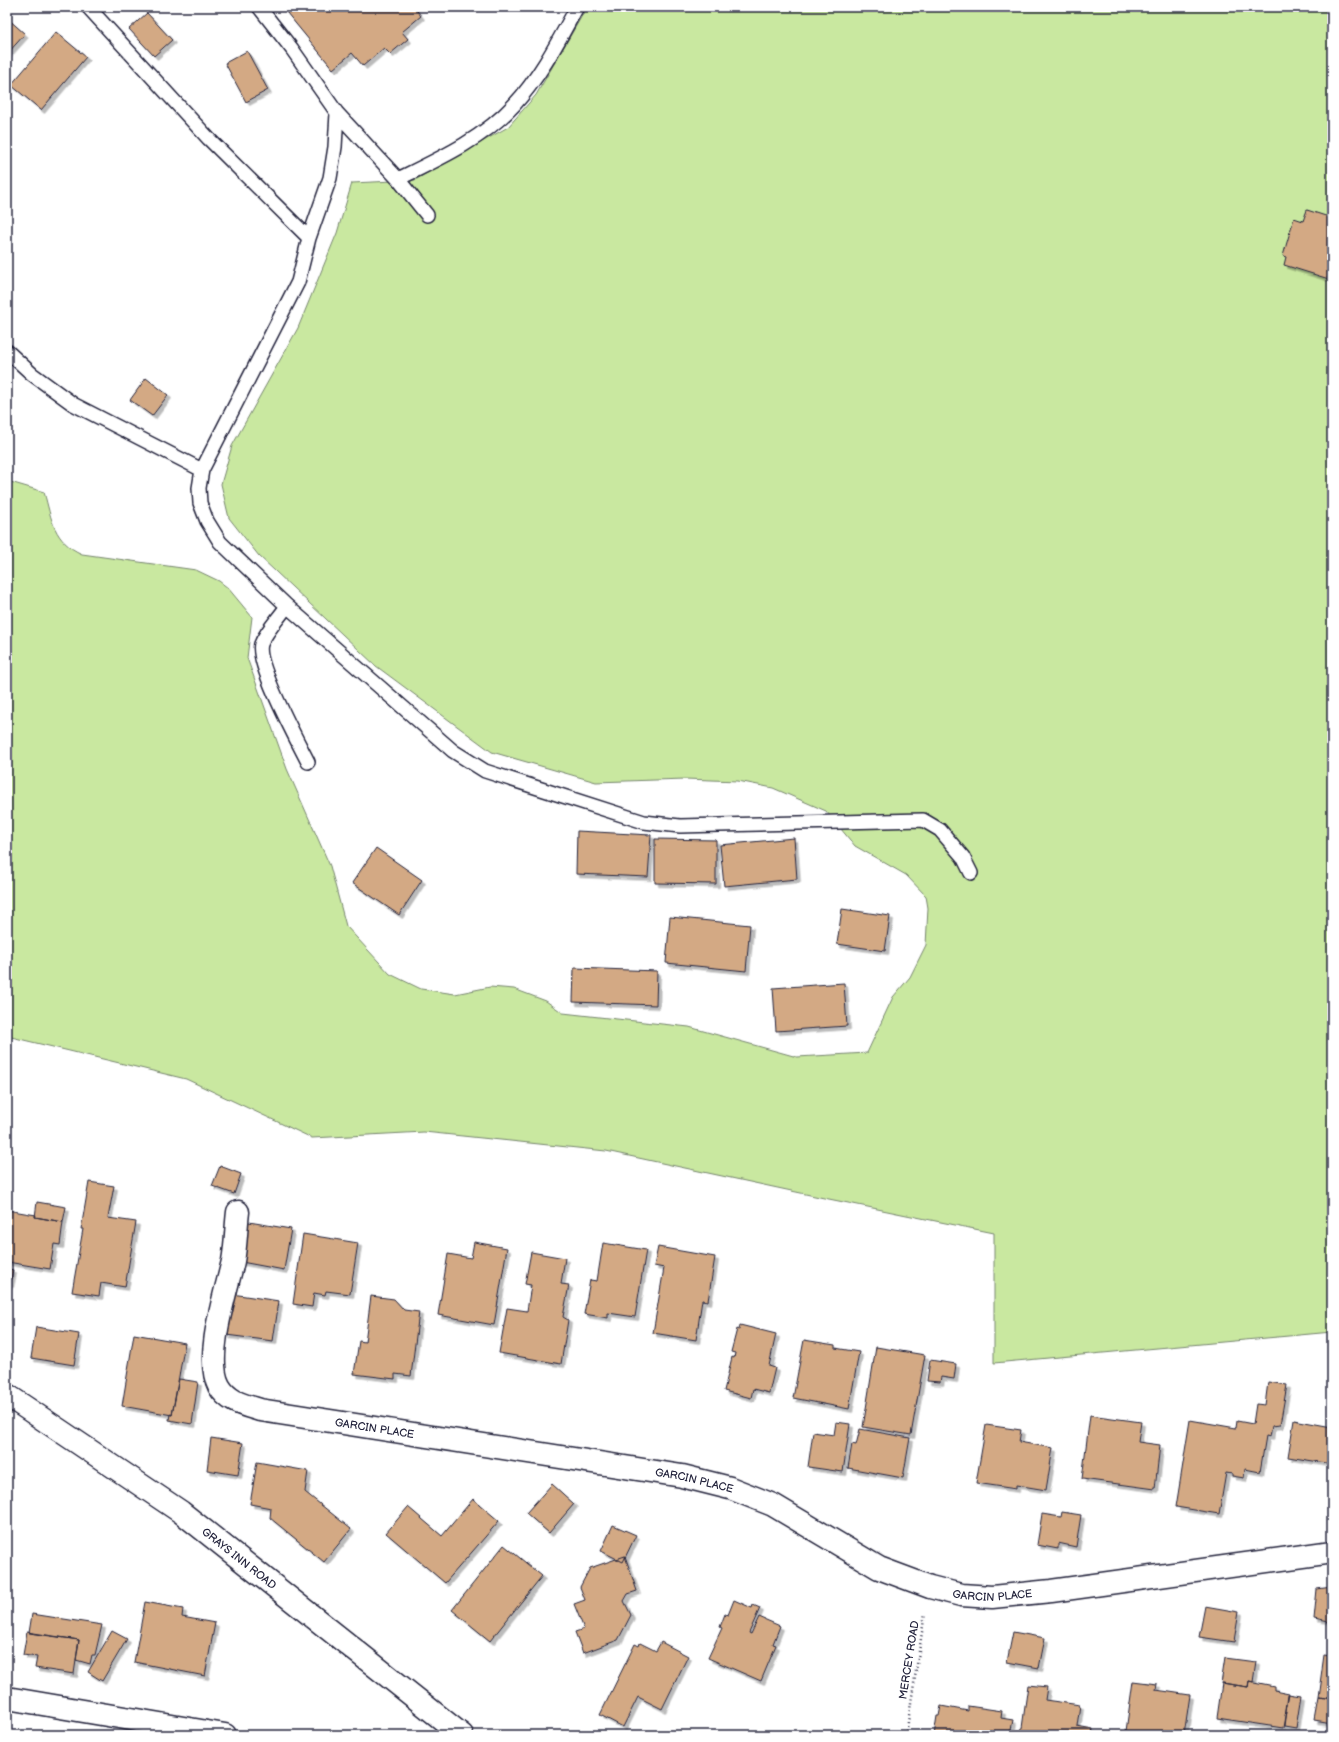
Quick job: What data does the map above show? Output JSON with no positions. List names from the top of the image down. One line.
{"streets":{"street":["GARCIN PLACE","GRAYS INN ROAD"],"path":["MERCEY ROAD"]},"crossings":[["GARCIN PLACE","MERCEY ROAD"]]}
